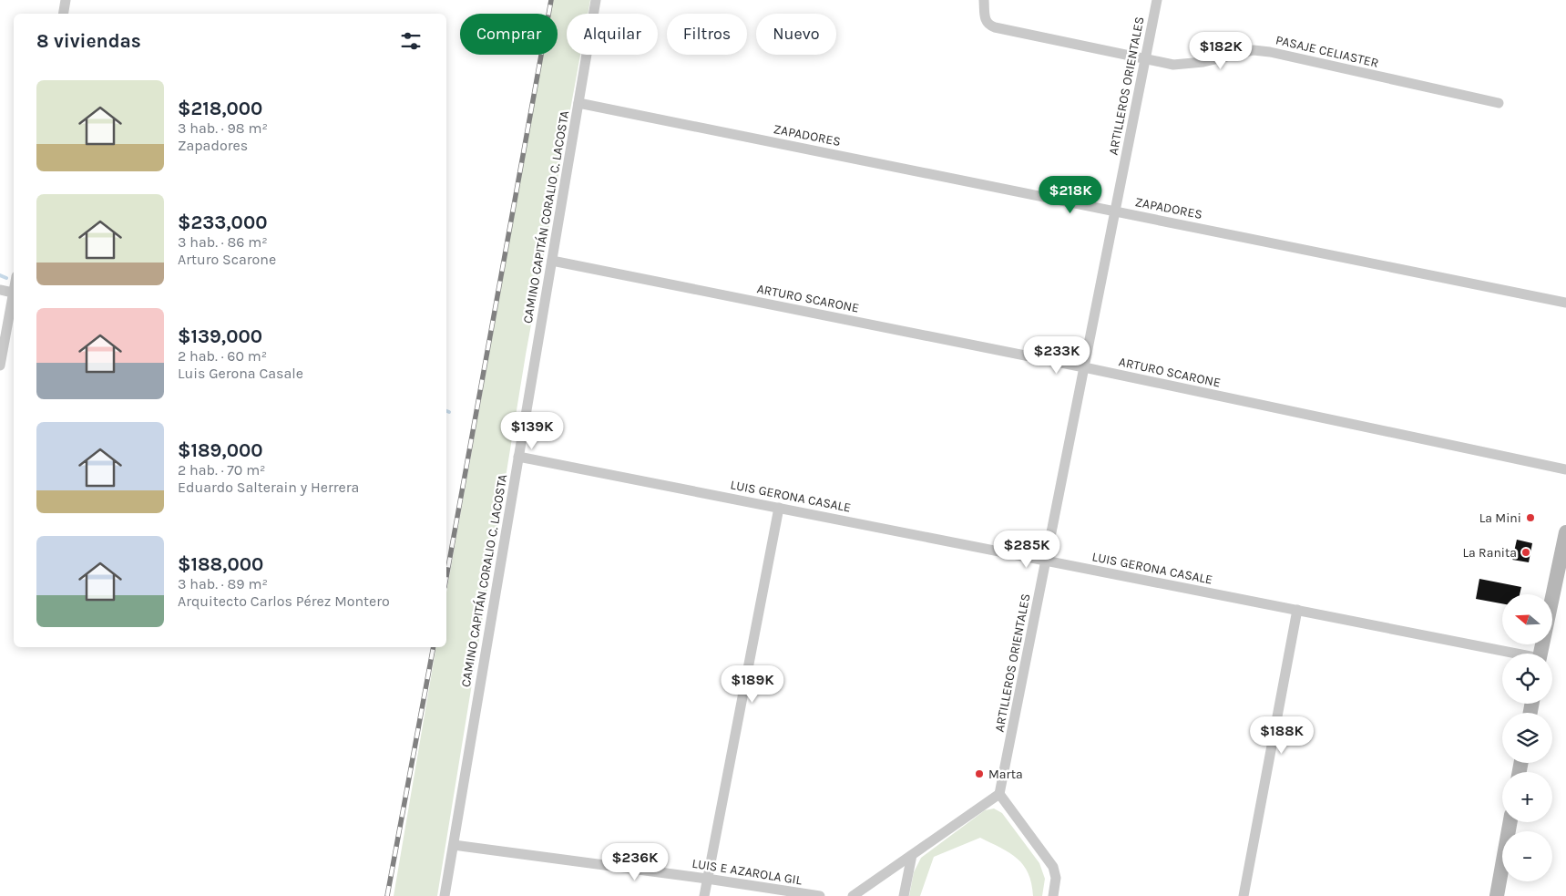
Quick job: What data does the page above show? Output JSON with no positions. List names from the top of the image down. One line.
{"streets":{"street":["PASAJE CELIASTER","ARTILLEROS ORIENTALES","ZAPADORES","CAMINO CAPITÁN CORALIO C. LACOSTA","ARTURO SCARONE","LUIS GERONA CASALE","LUIS E AZAROLA GIL"]},"crossings":[["PASAJE CELIASTER","ARTILLEROS ORIENTALES"],["ARTILLEROS ORIENTALES","ZAPADORES"],["ARTILLEROS ORIENTALES","ARTURO SCARONE"],["ARTILLEROS ORIENTALES","LUIS GERONA CASALE"],["ZAPADORES","CAMINO CAPITÁN CORALIO C. LACOSTA"],["CAMINO CAPITÁN CORALIO C. LACOSTA","ARTURO SCARONE"],["CAMINO CAPITÁN CORALIO C. LACOSTA","LUIS GERONA CASALE"],["CAMINO CAPITÁN CORALIO C. LACOSTA","LUIS E AZAROLA GIL"]],"places":["La Mini","La Ranita","Marta"],"north":"left","page":{"chip":["Comprar","Alquilar","Filtros","Nuevo"],"heading":"8 viviendas","price":["$182K","$218K","$233K","$139K","$285K","$189K","$188K","$236K"],"list":[{"name":"$218,000","note":"3 hab. · 98 m² · Zapadores"},{"name":"$233,000","note":"3 hab. · 86 m² · Arturo Scarone"},{"name":"$139,000","note":"2 hab. · 60 m² · Luis Gerona Casale"},{"name":"$189,000","note":"2 hab. · 70 m² · Eduardo Salterain y Herrera"},{"name":"$188,000","note":"3 hab. · 89 m² · Arquitecto Carlos Pérez Montero"}],"map_buttons":["+","−"]}}
